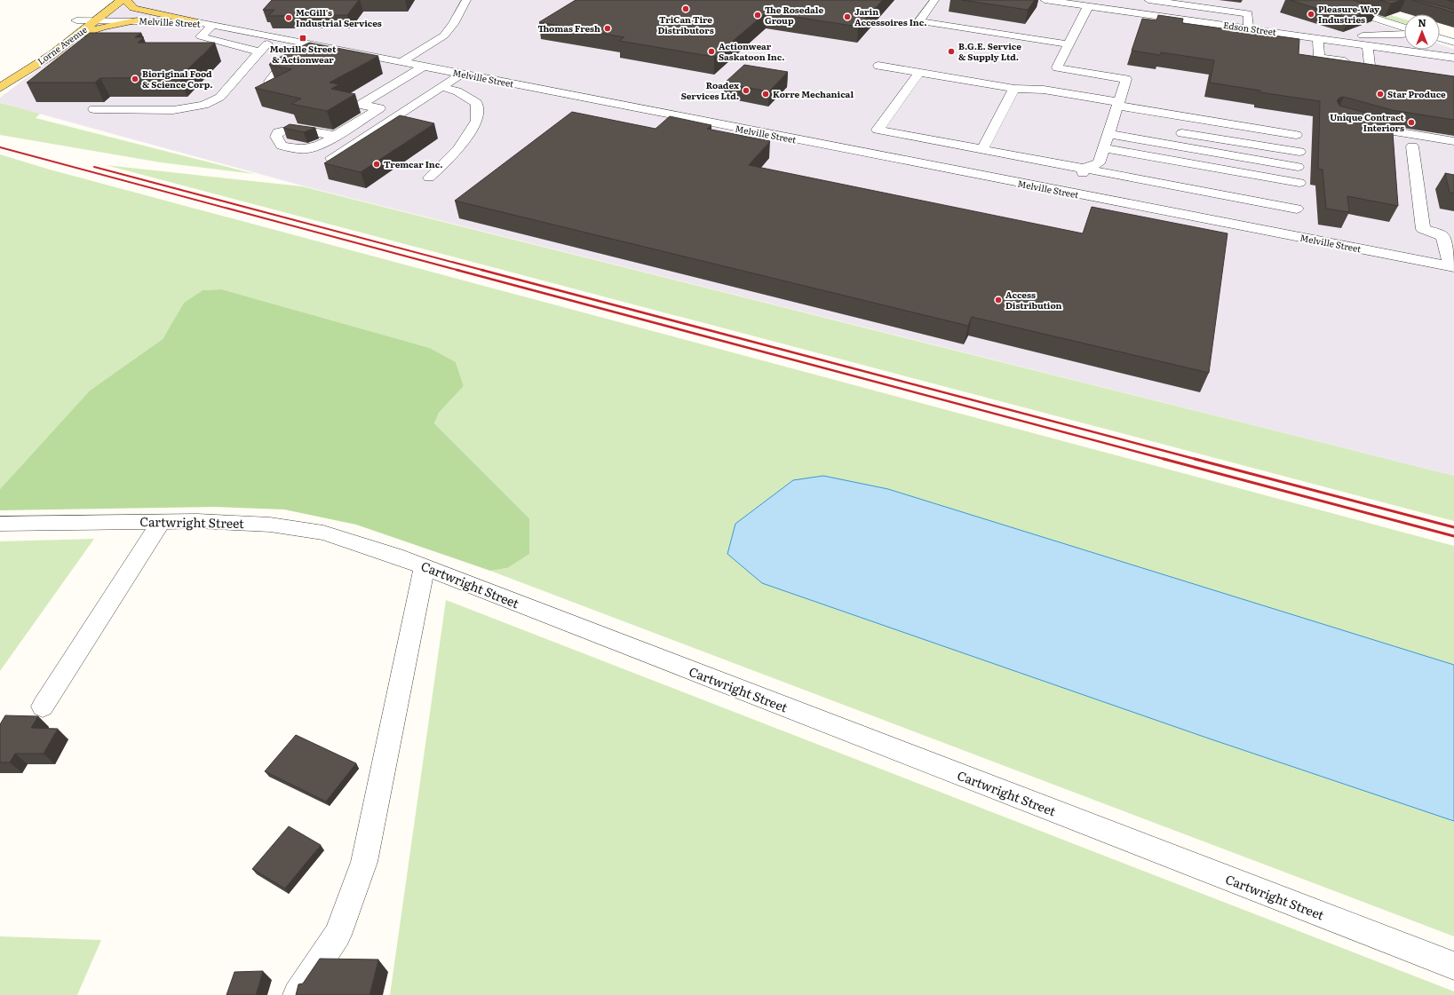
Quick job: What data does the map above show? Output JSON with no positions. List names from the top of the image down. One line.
{"streets":{"main road":["Lorne Avenue"],"street":["Melville Street","Edson Street","Cartwright Street"]},"crossings":[["Melville Street","Lorne Avenue"]],"places":{"other":["TriCan Tire Distributors","Pleasure-Way Industries","The Rosedale Group","Jarin Accessoires Inc.","McGill's Industrial Services","Thomas Fresh","Actionwear Saskatoon Inc.","B.G.E. Service & Supply Ltd.","Bioriginal Food & Science Corp.","Roadex Services Ltd.","Korre Mechanical","Star Produce","Unique Contract Interiors","Tremcar Inc.","Access Distribution"],"transit":["Melville Street & Actionwear"]},"north":"top"}
